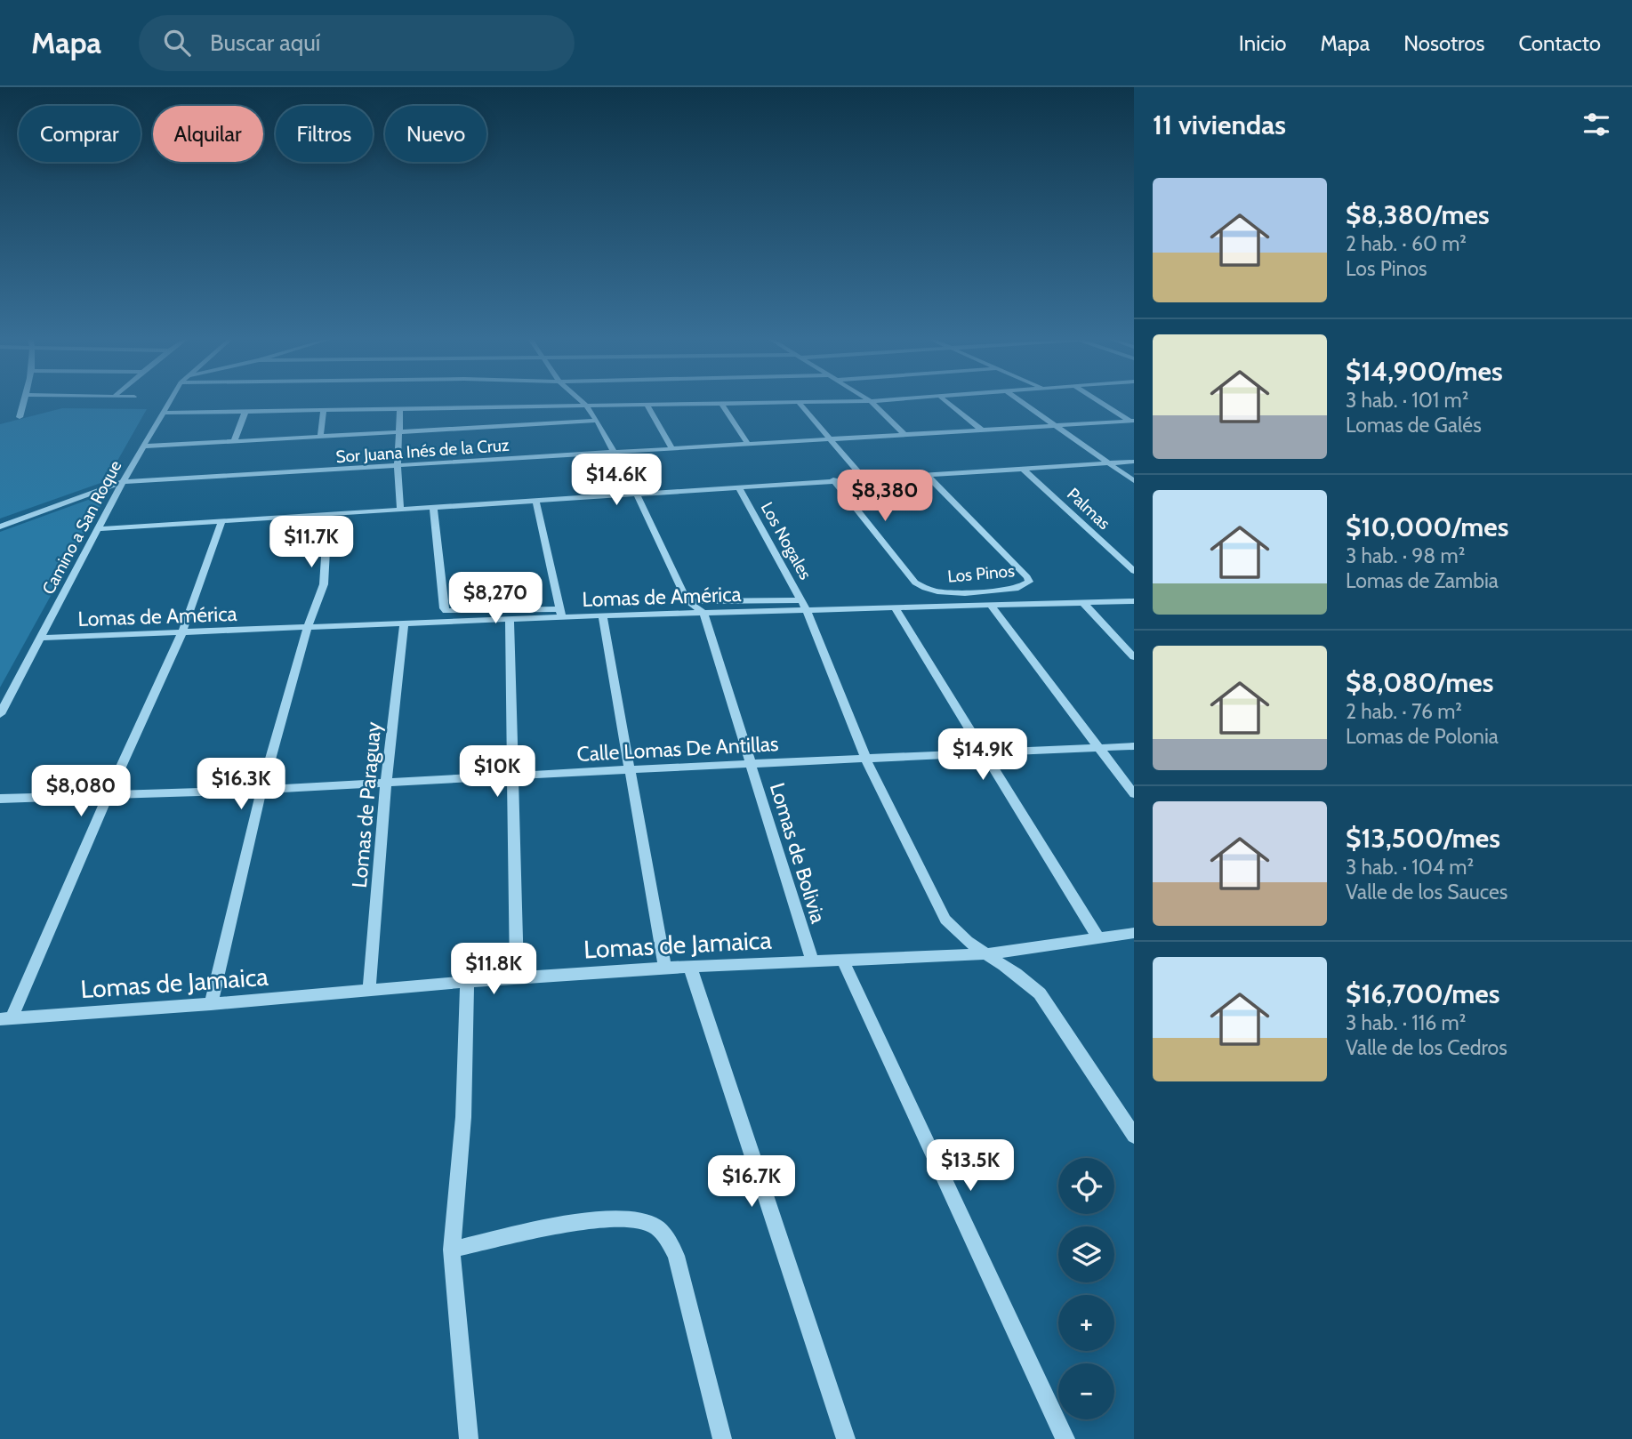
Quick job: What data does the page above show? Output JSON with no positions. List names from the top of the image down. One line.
{"streets":{"street":["Sor Juana Inés de la Cruz","Palmas","Camino a San Roque","Los Nogales","Los Pinos","Lomas de América","Calle Lomas De Antillas","Lomas de Paraguay","Lomas de Bolivia","Lomas de Jamaica"]},"crossings":[["Sor Juana Inés de la Cruz","Camino a San Roque"],["Camino a San Roque","Lomas de América"],["Los Nogales","Lomas de América"],["Los Nogales","Calle Lomas De Antillas"],["Los Nogales","Lomas de Jamaica"],["Lomas de América","Lomas de Paraguay"],["Lomas de América","Lomas de Bolivia"],["Calle Lomas De Antillas","Lomas de Paraguay"],["Calle Lomas De Antillas","Lomas de Bolivia"],["Lomas de Paraguay","Lomas de Jamaica"],["Lomas de Bolivia","Lomas de Jamaica"]],"page":{"header":"Mapa","search":"Buscar aquí","nav":["Inicio","Mapa","Nosotros","Contacto"],"heading":"11 viviendas","chip":["Comprar","Alquilar","Filtros","Nuevo"],"list":[{"name":"$8,380/mes","note":"2 hab. · 60 m² · Los Pinos"},{"name":"$14,900/mes","note":"3 hab. · 101 m² · Lomas de Galés"},{"name":"$10,000/mes","note":"3 hab. · 98 m² · Lomas de Zambia"},{"name":"$8,080/mes","note":"2 hab. · 76 m² · Lomas de Polonia"},{"name":"$13,500/mes","note":"3 hab. · 104 m² · Valle de los Sauces"},{"name":"$16,700/mes","note":"3 hab. · 116 m² · Valle de los Cedros"}],"price":["$14.6K","$8,380","$11.7K","$8,270","$14.9K","$10K","$16.3K","$8,080","$11.8K","$13.5K","$16.7K"],"map_buttons":["+","−"]}}
